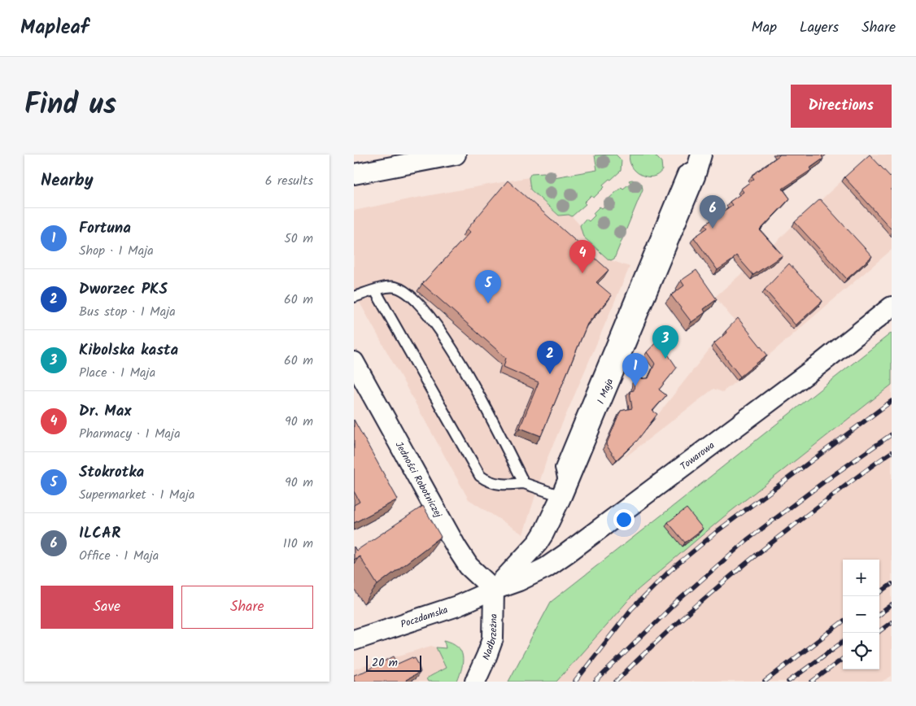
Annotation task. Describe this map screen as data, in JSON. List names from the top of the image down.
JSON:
{
  "streets": {
    "street": [
      "1 Maja",
      "Towarowa",
      "Jedności Robotniczej",
      "Poczdamska",
      "Nadbrzeżna"
    ]
  },
  "crossings": [
    ["1 Maja", "Towarowa"],
    ["1 Maja", "Jedności Robotniczej"],
    ["1 Maja", "Poczdamska"],
    ["1 Maja", "Nadbrzeżna"],
    ["Towarowa", "Jedności Robotniczej"],
    ["Towarowa", "Poczdamska"],
    ["Towarowa", "Nadbrzeżna"],
    ["Jedności Robotniczej", "Poczdamska"],
    ["Jedności Robotniczej", "Nadbrzeżna"],
    ["Poczdamska", "Nadbrzeżna"]
  ],
  "scale_bar": "20 m",
  "page": {
    "header": "Mapleaf",
    "nav": ["Map", "Layers", "Share"],
    "title": "Find us",
    "buttons": [
      "Directions",
      ["Save", "Share"]
    ],
    "heading": ["Nearby", "6 results"],
    "pins": [
      "6",
      "4",
      "5",
      "3",
      "2",
      "1"
    ],
    "list": [
      {
        "mark": "1",
        "name": "Fortuna",
        "note": "Shop · 1 Maja",
        "value": "50 m"
      },
      {
        "mark": "2",
        "name": "Dworzec PKS",
        "note": "Bus stop · 1 Maja",
        "value": "60 m"
      },
      {
        "mark": "3",
        "name": "Kibolska kasta",
        "note": "Place · 1 Maja",
        "value": "60 m"
      },
      {
        "mark": "4",
        "name": "Dr. Max",
        "note": "Pharmacy · 1 Maja",
        "value": "90 m"
      },
      {
        "mark": "5",
        "name": "Stokrotka",
        "note": "Supermarket · 1 Maja",
        "value": "90 m"
      },
      {
        "mark": "6",
        "name": "ILCAR",
        "note": "Office · 1 Maja",
        "value": "110 m"
      }
    ],
    "map_buttons": ["+", "−"],
    "scale": "20 m"
  }
}
